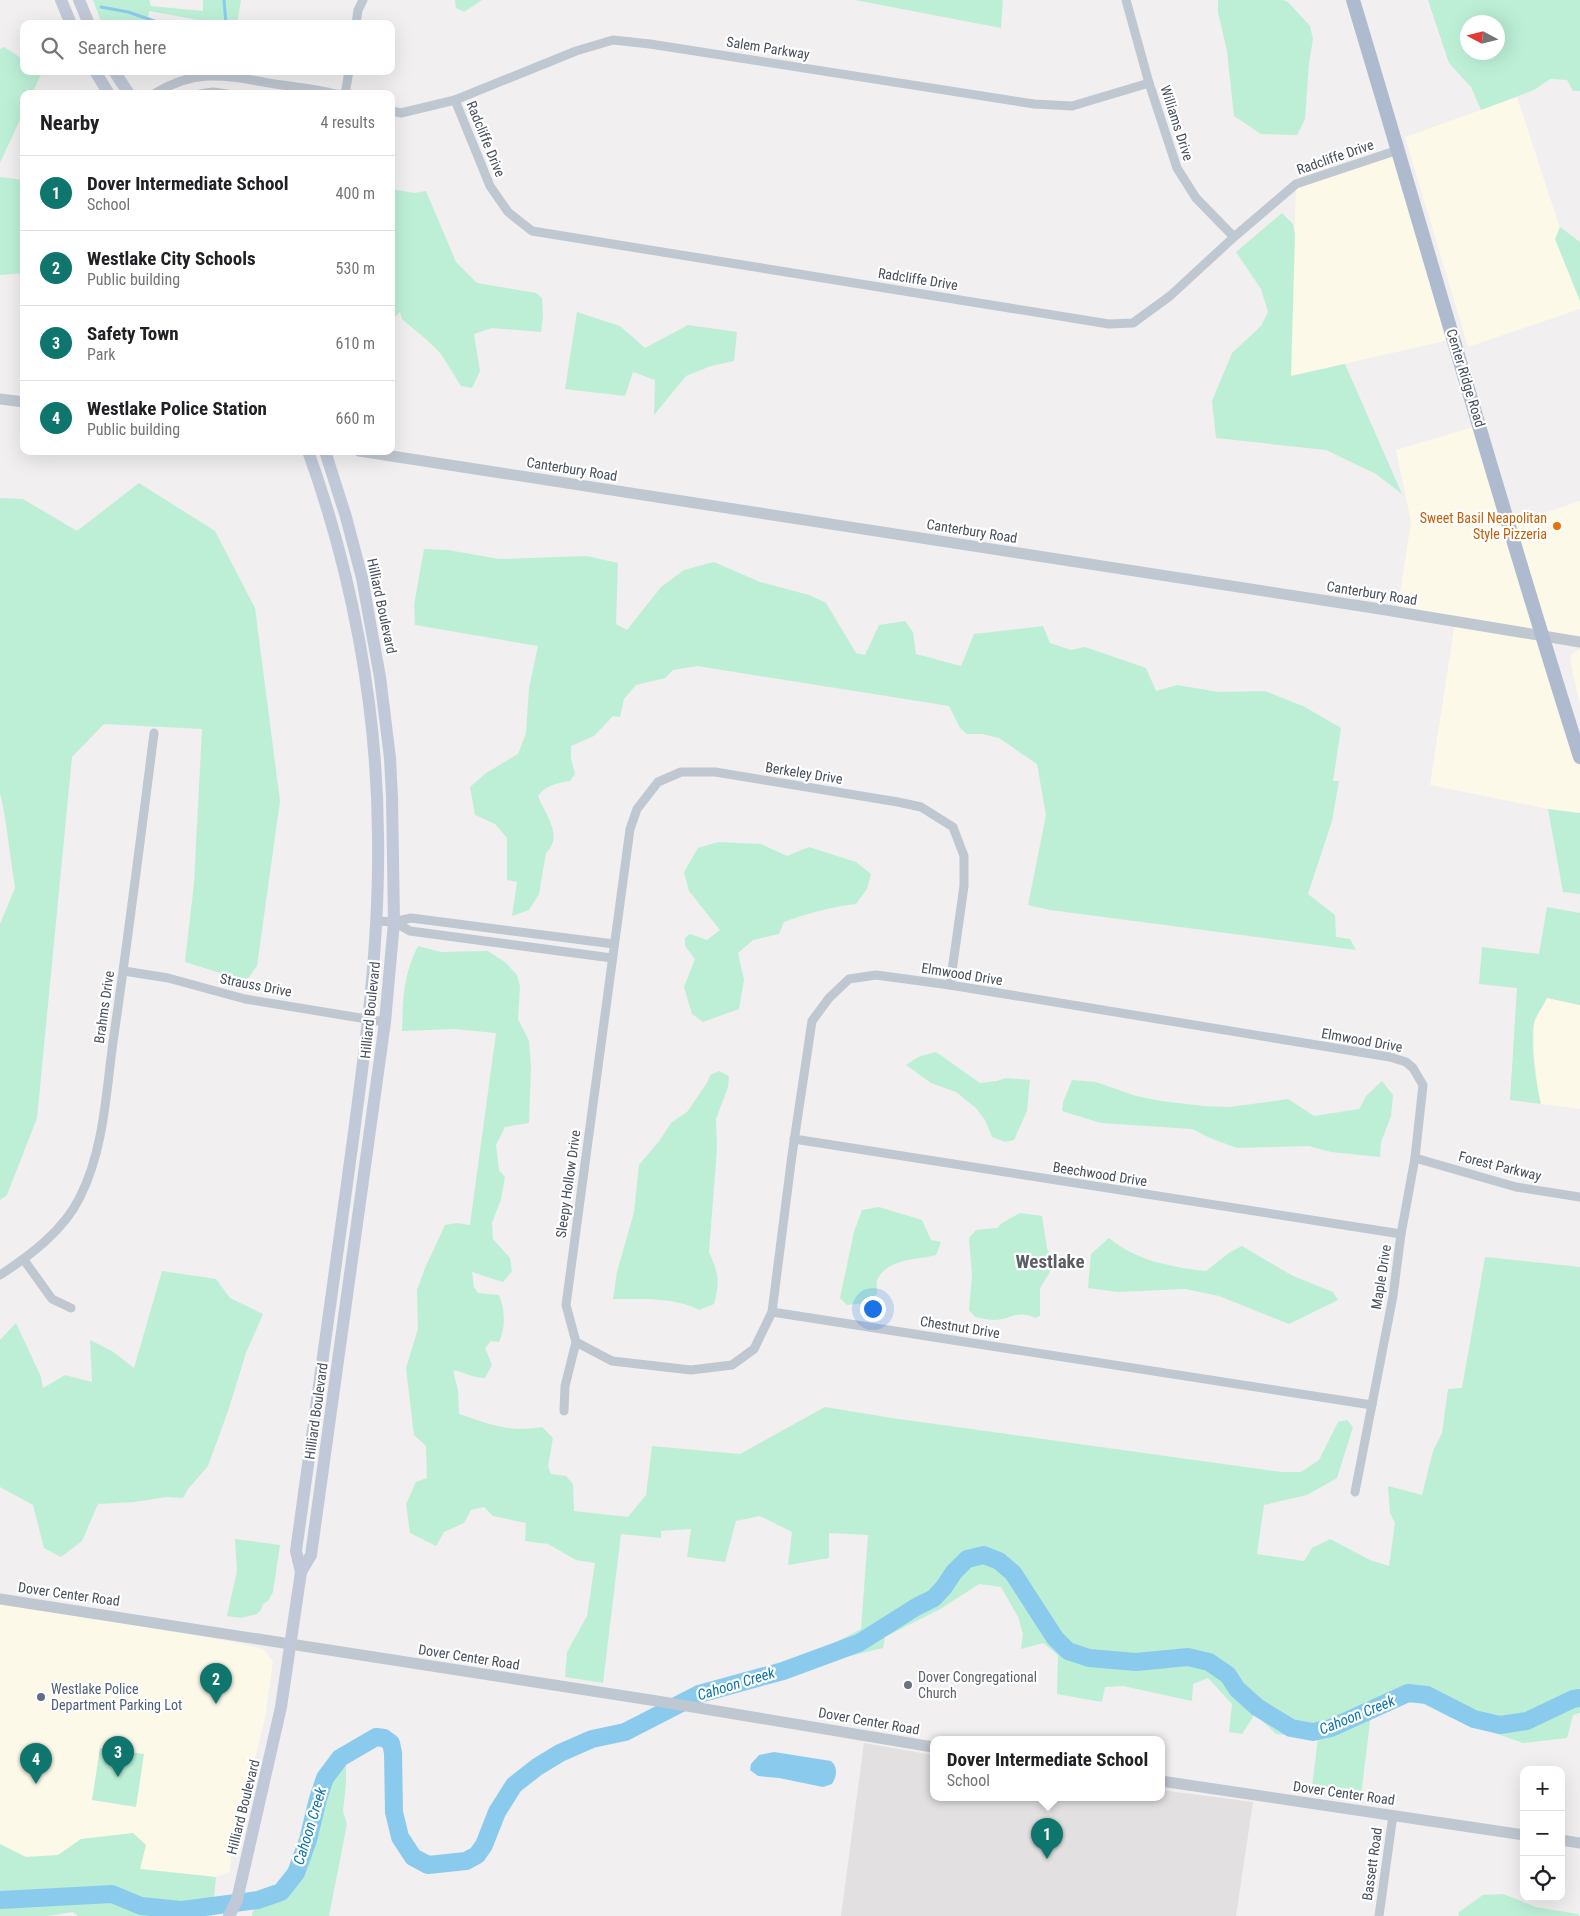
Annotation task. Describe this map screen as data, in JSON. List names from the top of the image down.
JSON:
{
  "streets": {
    "main road": ["Center Ridge Road", "Hilliard Boulevard"],
    "street": [
      "Salem Parkway",
      "Williams Drive",
      "Radcliffe Drive",
      "Canterbury Road",
      "Berkeley Drive",
      "Elmwood Drive",
      "Strauss Drive",
      "Brahms Drive",
      "Forest Parkway",
      "Beechwood Drive",
      "Sleepy Hollow Drive",
      "Maple Drive",
      "Chestnut Drive",
      "Dover Center Road",
      "Bassett Road"
    ]
  },
  "crossings": [
    ["Salem Parkway", "Williams Drive"],
    ["Salem Parkway", "Radcliffe Drive"],
    ["Williams Drive", "Radcliffe Drive"],
    ["Radcliffe Drive", "Center Ridge Road"],
    ["Center Ridge Road", "Canterbury Road"],
    ["Hilliard Boulevard", "Strauss Drive"],
    ["Hilliard Boulevard", "Dover Center Road"],
    ["Berkeley Drive", "Elmwood Drive"],
    ["Berkeley Drive", "Sleepy Hollow Drive"],
    ["Elmwood Drive", "Beechwood Drive"],
    ["Elmwood Drive", "Maple Drive"],
    ["Elmwood Drive", "Chestnut Drive"],
    ["Strauss Drive", "Brahms Drive"],
    ["Forest Parkway", "Maple Drive"],
    ["Beechwood Drive", "Maple Drive"],
    ["Maple Drive", "Chestnut Drive"],
    ["Dover Center Road", "Bassett Road"]
  ],
  "districts": ["Westlake"],
  "water": ["Cahoon Creek"],
  "places": ["Sweet Basil Neapolitan Style Pizzeria", "Dover Congregational Church", "Westlake Police Department Parking Lot"],
  "north": "left",
  "page": {
    "search": "Search here",
    "heading": ["Nearby", "4 results"],
    "list": [
      {
        "mark": "1",
        "name": "Dover Intermediate School",
        "note": "School",
        "value": "400 m"
      },
      {
        "mark": "2",
        "name": "Westlake City Schools",
        "note": "Public building",
        "value": "530 m"
      },
      {
        "mark": "3",
        "name": "Safety Town",
        "note": "Park",
        "value": "610 m"
      },
      {
        "mark": "4",
        "name": "Westlake Police Station",
        "note": "Public building",
        "value": "660 m"
      }
    ],
    "pins": [
      "2",
      "3",
      "4",
      "1"
    ],
    "popup": ["Dover Intermediate School", "School"],
    "map_buttons": ["+", "−"]
  }
}
